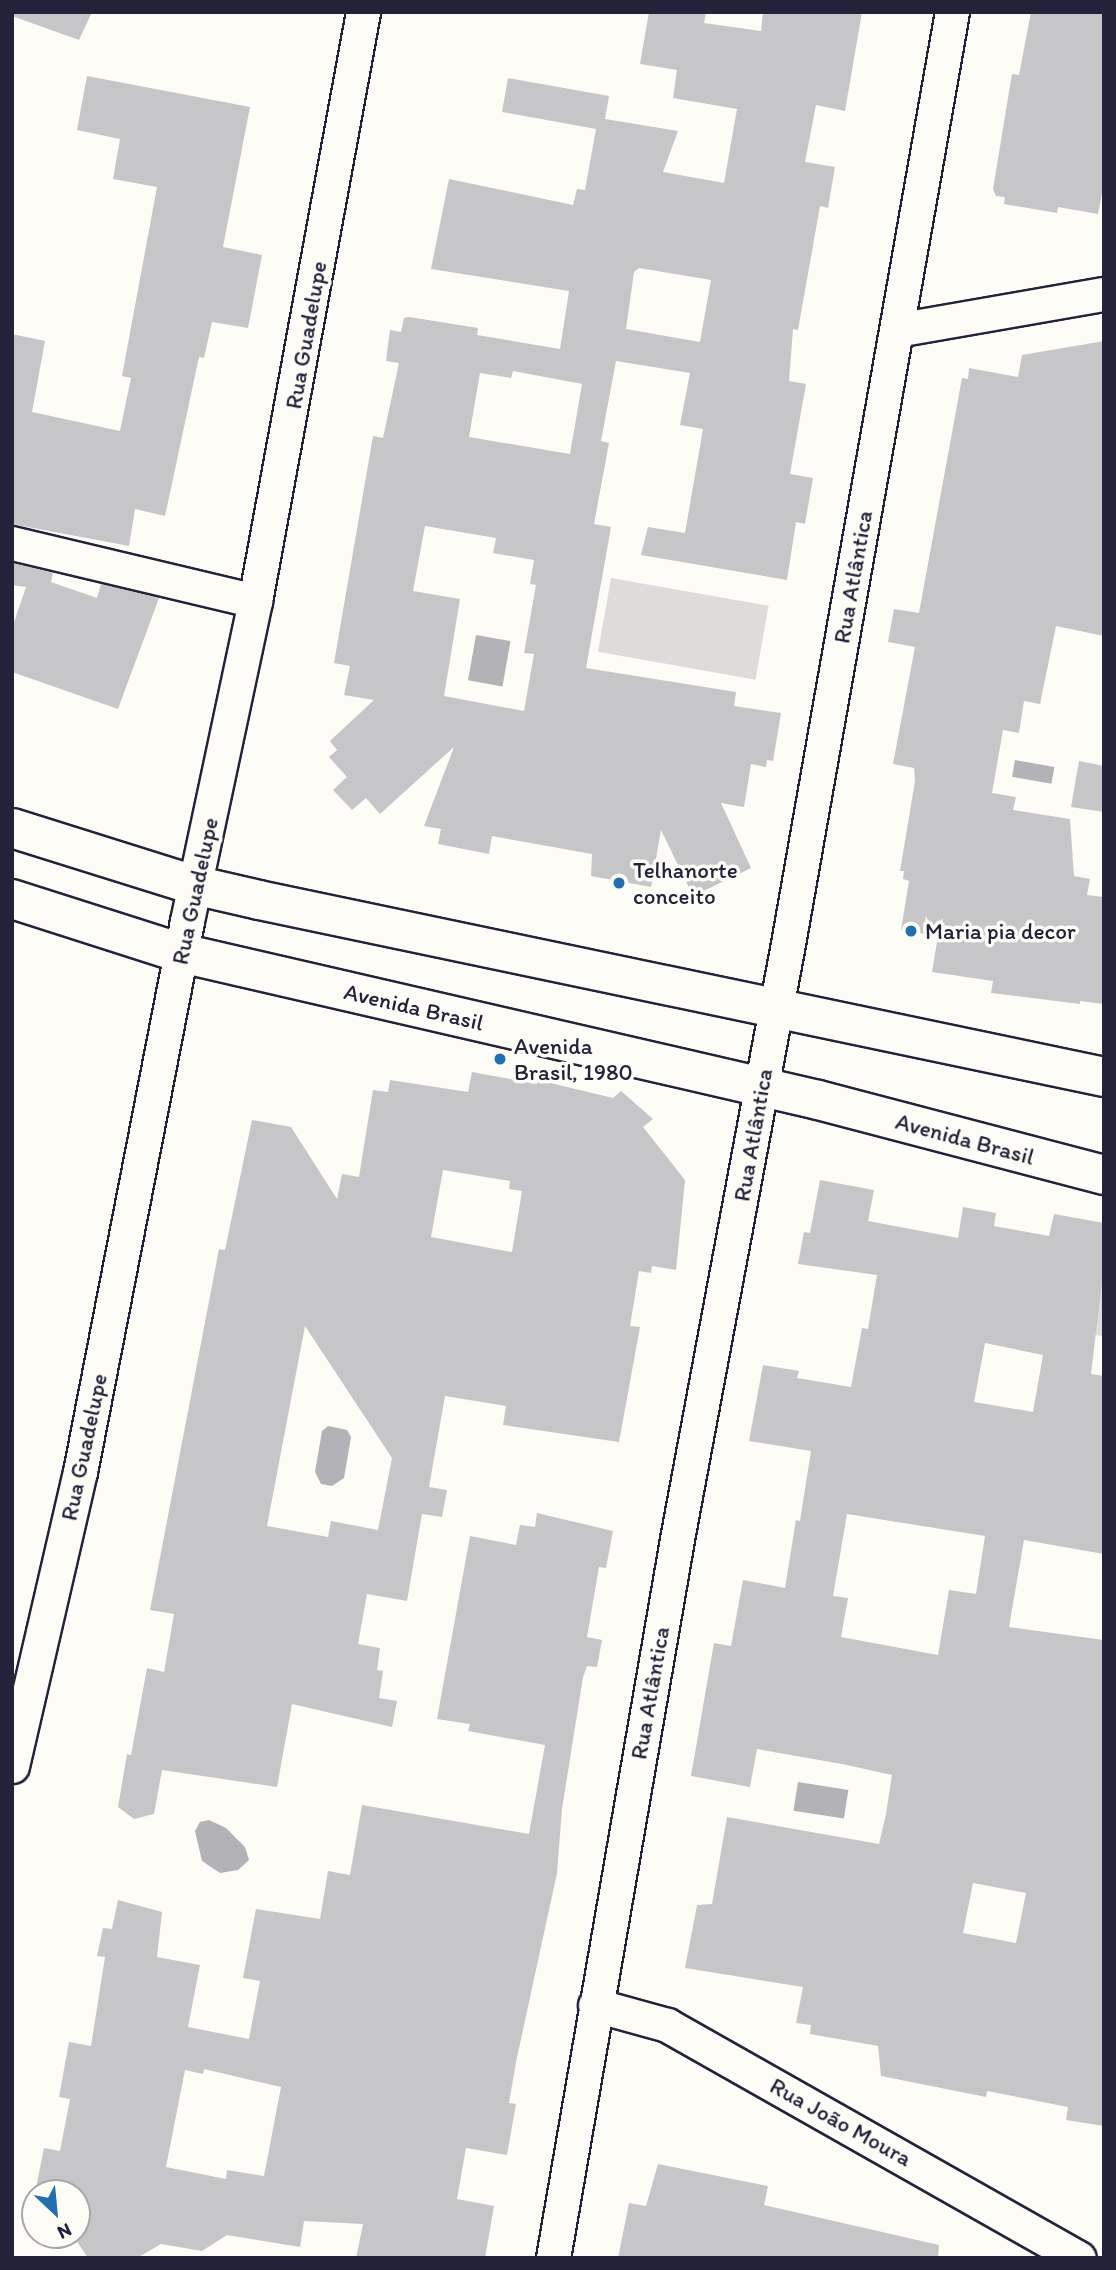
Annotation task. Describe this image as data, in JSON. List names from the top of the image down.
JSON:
{
  "streets": {
    "main road": ["Avenida Brasil"],
    "street": ["Rua Guadelupe", "Rua Atlântica", "Rua João Moura"]
  },
  "crossings": [
    ["Rua Guadelupe", "Avenida Brasil"],
    ["Rua Atlântica", "Avenida Brasil"],
    ["Rua Atlântica", "Rua João Moura"]
  ],
  "places": ["Telhanorte conceito", "Maria pia decor", "Avenida Brasil, 1980"],
  "north": "bottom right"
}
